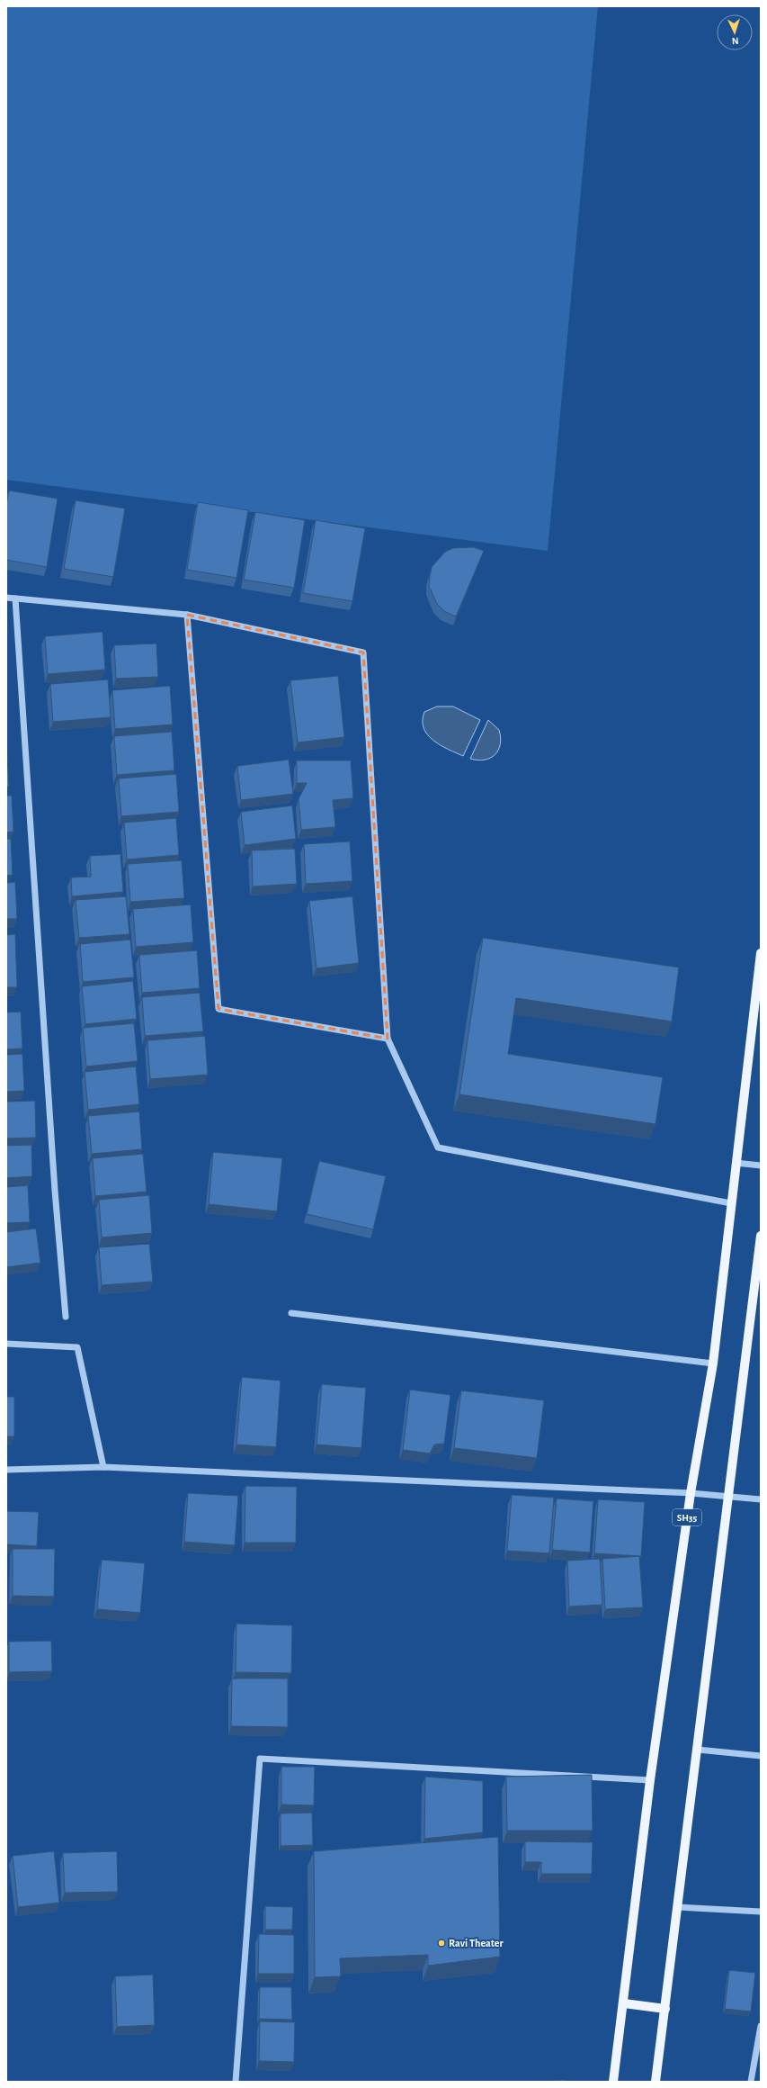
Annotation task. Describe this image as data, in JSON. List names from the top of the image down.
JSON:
{
  "streets": {
    "main road": ["SH35"]
  },
  "places": ["Ravi Theater"],
  "north": "bottom"
}
